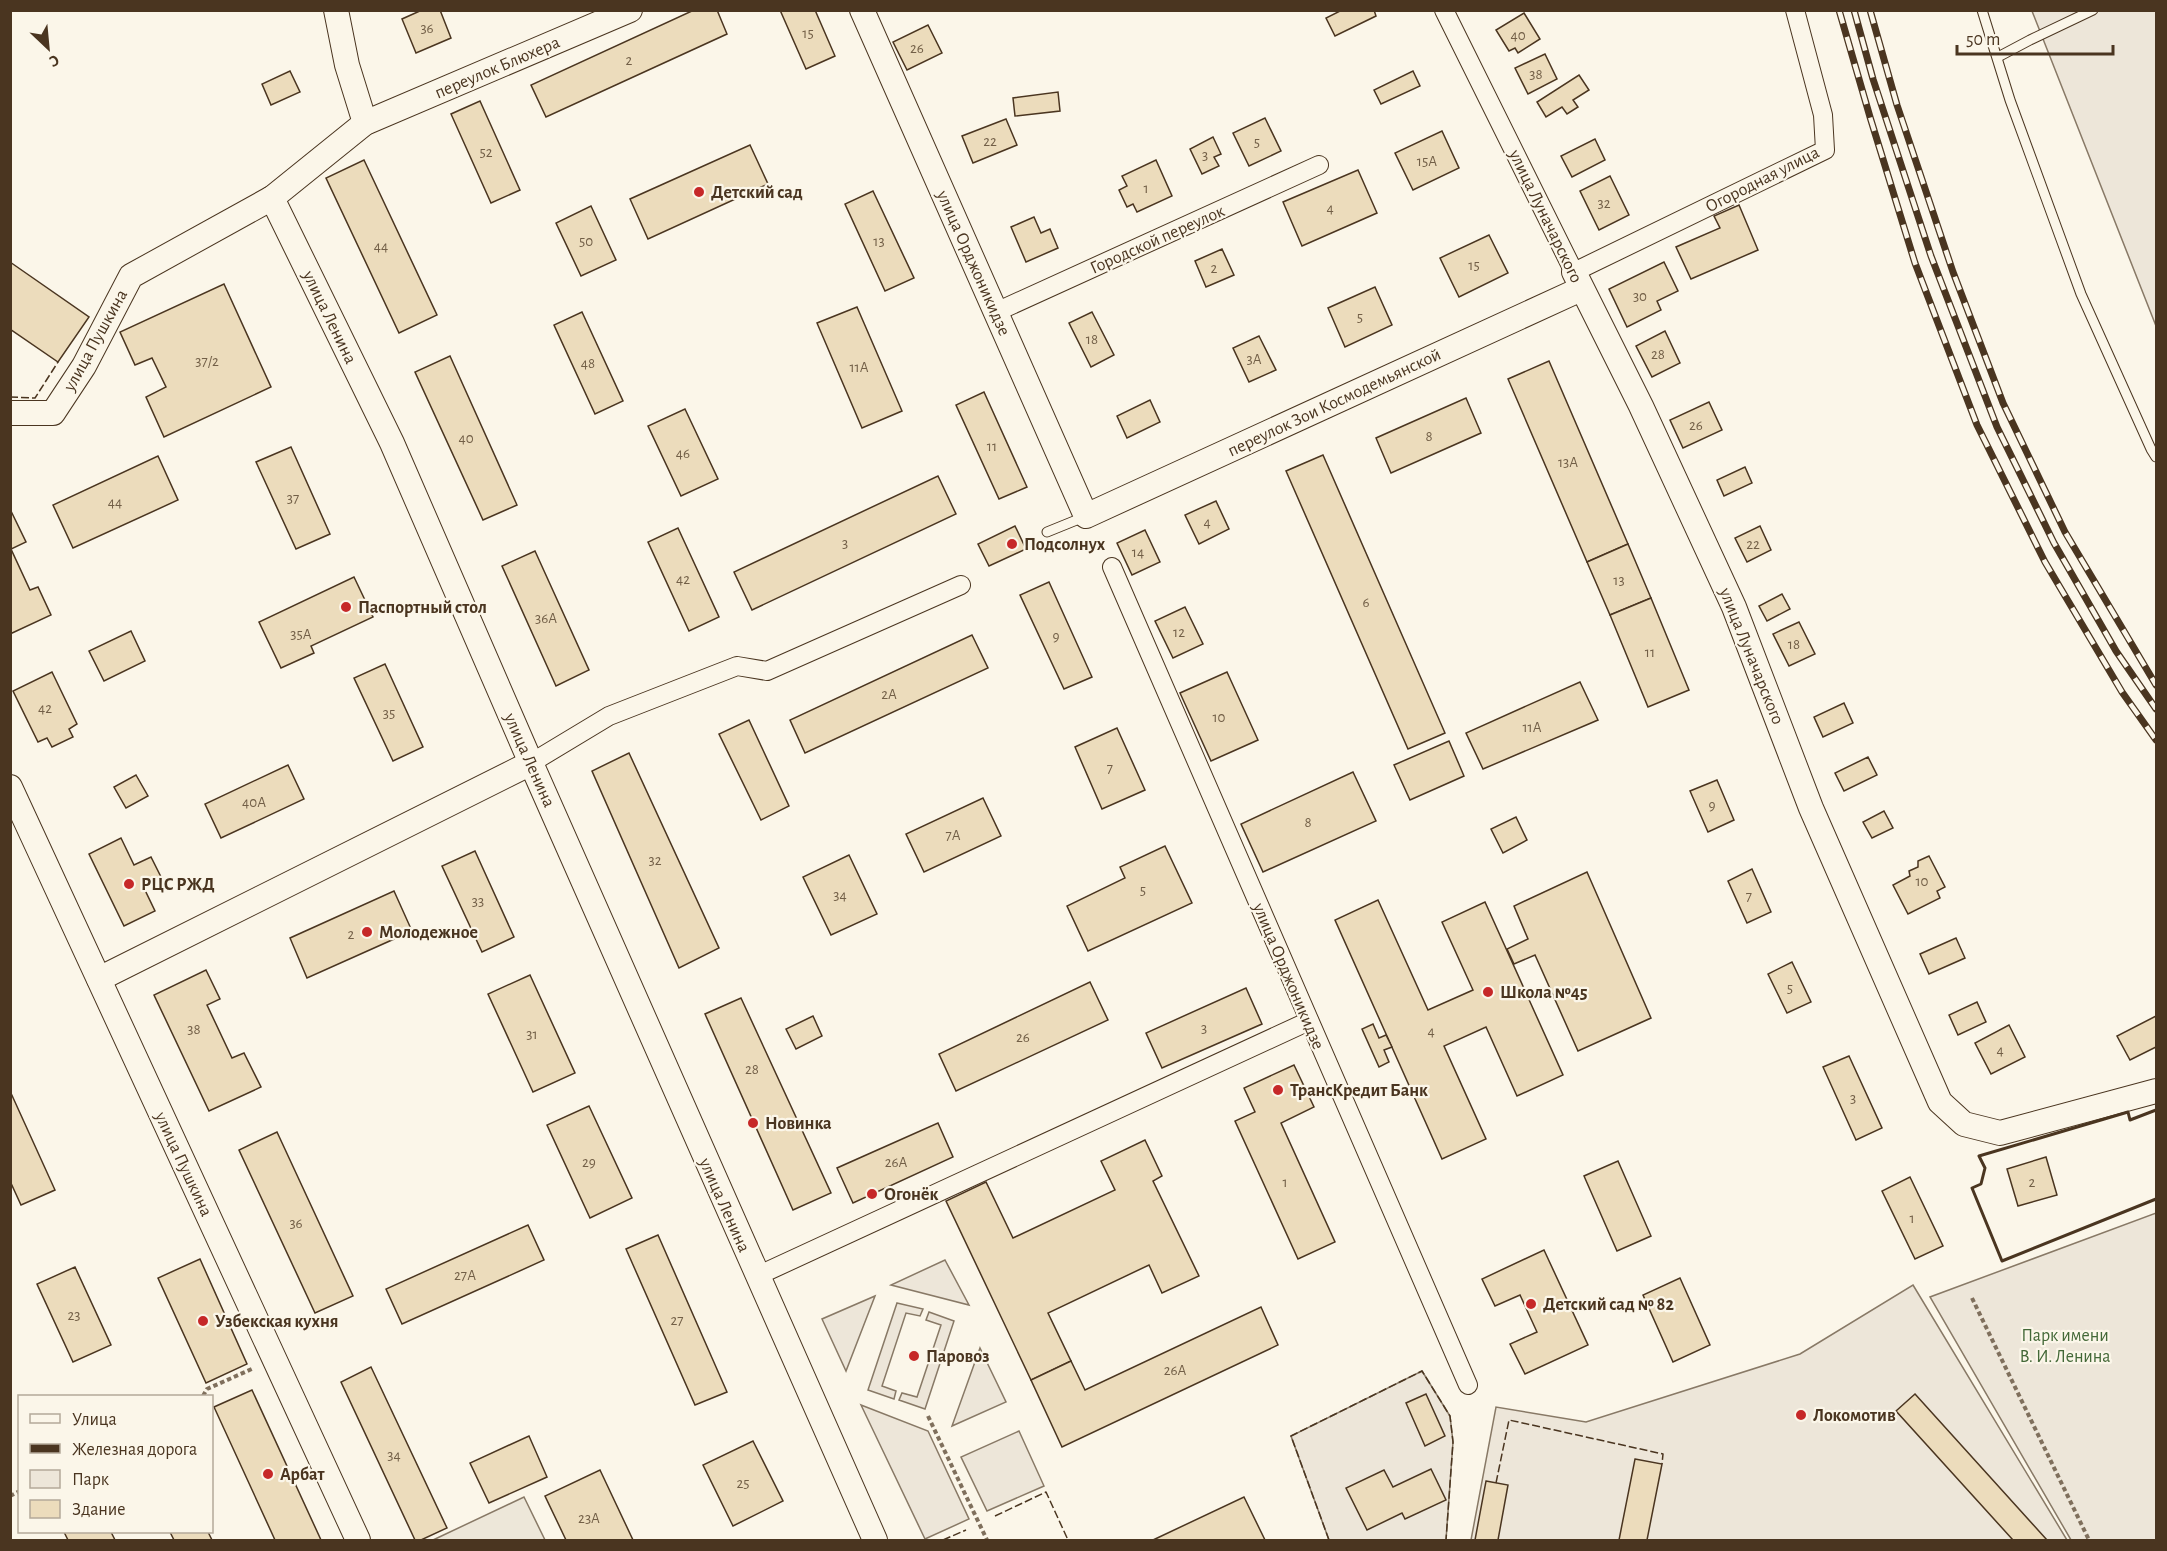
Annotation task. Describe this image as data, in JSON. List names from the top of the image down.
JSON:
{
  "streets": {
    "street": [
      "переулок Блюхера",
      "Огородная улица",
      "улица Луначарского",
      "Городской переулок",
      "улица Орджоникидзе",
      "улица Ленина",
      "улица Пушкина",
      "переулок Зои Космодемьянской"
    ]
  },
  "crossings": [
    ["Огородная улица", "улица Луначарского"],
    ["Огородная улица", "переулок Зои Космодемьянской"],
    ["улица Луначарского", "переулок Зои Космодемьянской"],
    ["Городской переулок", "улица Орджоникидзе"],
    ["улица Орджоникидзе", "переулок Зои Космодемьянской"],
    ["улица Ленина", "улица Пушкина"]
  ],
  "parks": ["Парк имени В. И. Ленина"],
  "places": [
    "Детский сад",
    "Подсолнух",
    "Паспортный стол",
    "РЦС РЖД",
    "Молодежное",
    "Школа №45",
    "ТрансКредит Банк",
    "Новинка",
    "Огонёк",
    "Детский сад № 82",
    "Узбекская кухня",
    "Паровоз",
    "Локомотив",
    "Арбат"
  ],
  "house_numbers": [
    "36",
    "15",
    "40",
    "26",
    "2",
    "38",
    "22",
    "5",
    "52",
    "3",
    "15А",
    "1",
    "32",
    "4",
    "50",
    "13",
    "44",
    "15",
    "2",
    "30",
    "5",
    "18",
    "28",
    "3А",
    "37/2",
    "48",
    "11А",
    "26",
    "8",
    "40",
    "11",
    "46",
    "13А",
    "37",
    "44",
    "4",
    "3",
    "22",
    "14",
    "42",
    "13",
    "6",
    "36А",
    "12",
    "35А",
    "9",
    "18",
    "11",
    "2А",
    "42",
    "35",
    "10",
    "11А",
    "7",
    "40А",
    "9",
    "8",
    "7А",
    "32",
    "10",
    "5",
    "34",
    "7",
    "33",
    "2",
    "5",
    "3",
    "38",
    "4",
    "31",
    "26",
    "4",
    "28",
    "3",
    "29",
    "26А",
    "1",
    "2",
    "1",
    "36",
    "27А",
    "23",
    "27",
    "26А",
    "34",
    "25",
    "23А"
  ],
  "legend": [
    "Улица",
    "Железная дорога",
    "Парк",
    "Здание"
  ],
  "scale_bar": "50 m",
  "north": "bottom right"
}
